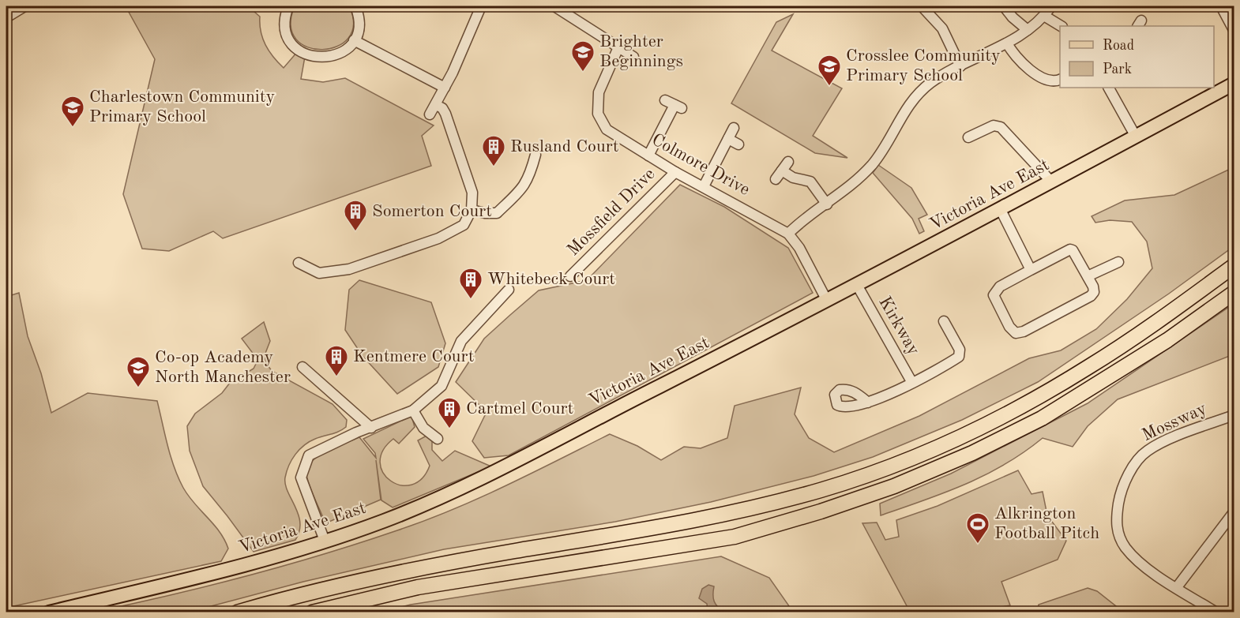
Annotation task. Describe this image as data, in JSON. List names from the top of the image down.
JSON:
{
  "streets": {
    "main road": ["Victoria Ave East"],
    "street": [
      "Colmore Drive",
      "Mossfield Drive",
      "Kirkway",
      "Mossway"
    ]
  },
  "crossings": [
    ["Colmore Drive", "Victoria Ave East"],
    ["Colmore Drive", "Mossfield Drive"],
    ["Victoria Ave East", "Kirkway"]
  ],
  "places": {
    "school or university": [
      "Brighter Beginnings",
      "Crosslee Community Primary School",
      "Charlestown Community Primary School",
      "Co-op Academy North Manchester"
    ],
    "building": [
      "Rusland Court",
      "Somerton Court",
      "Whitebeck Court",
      "Kentmere Court",
      "Cartmel Court"
    ],
    "sports": ["Alkrington Football Pitch"]
  },
  "legend": ["Road", "Park"]
}
